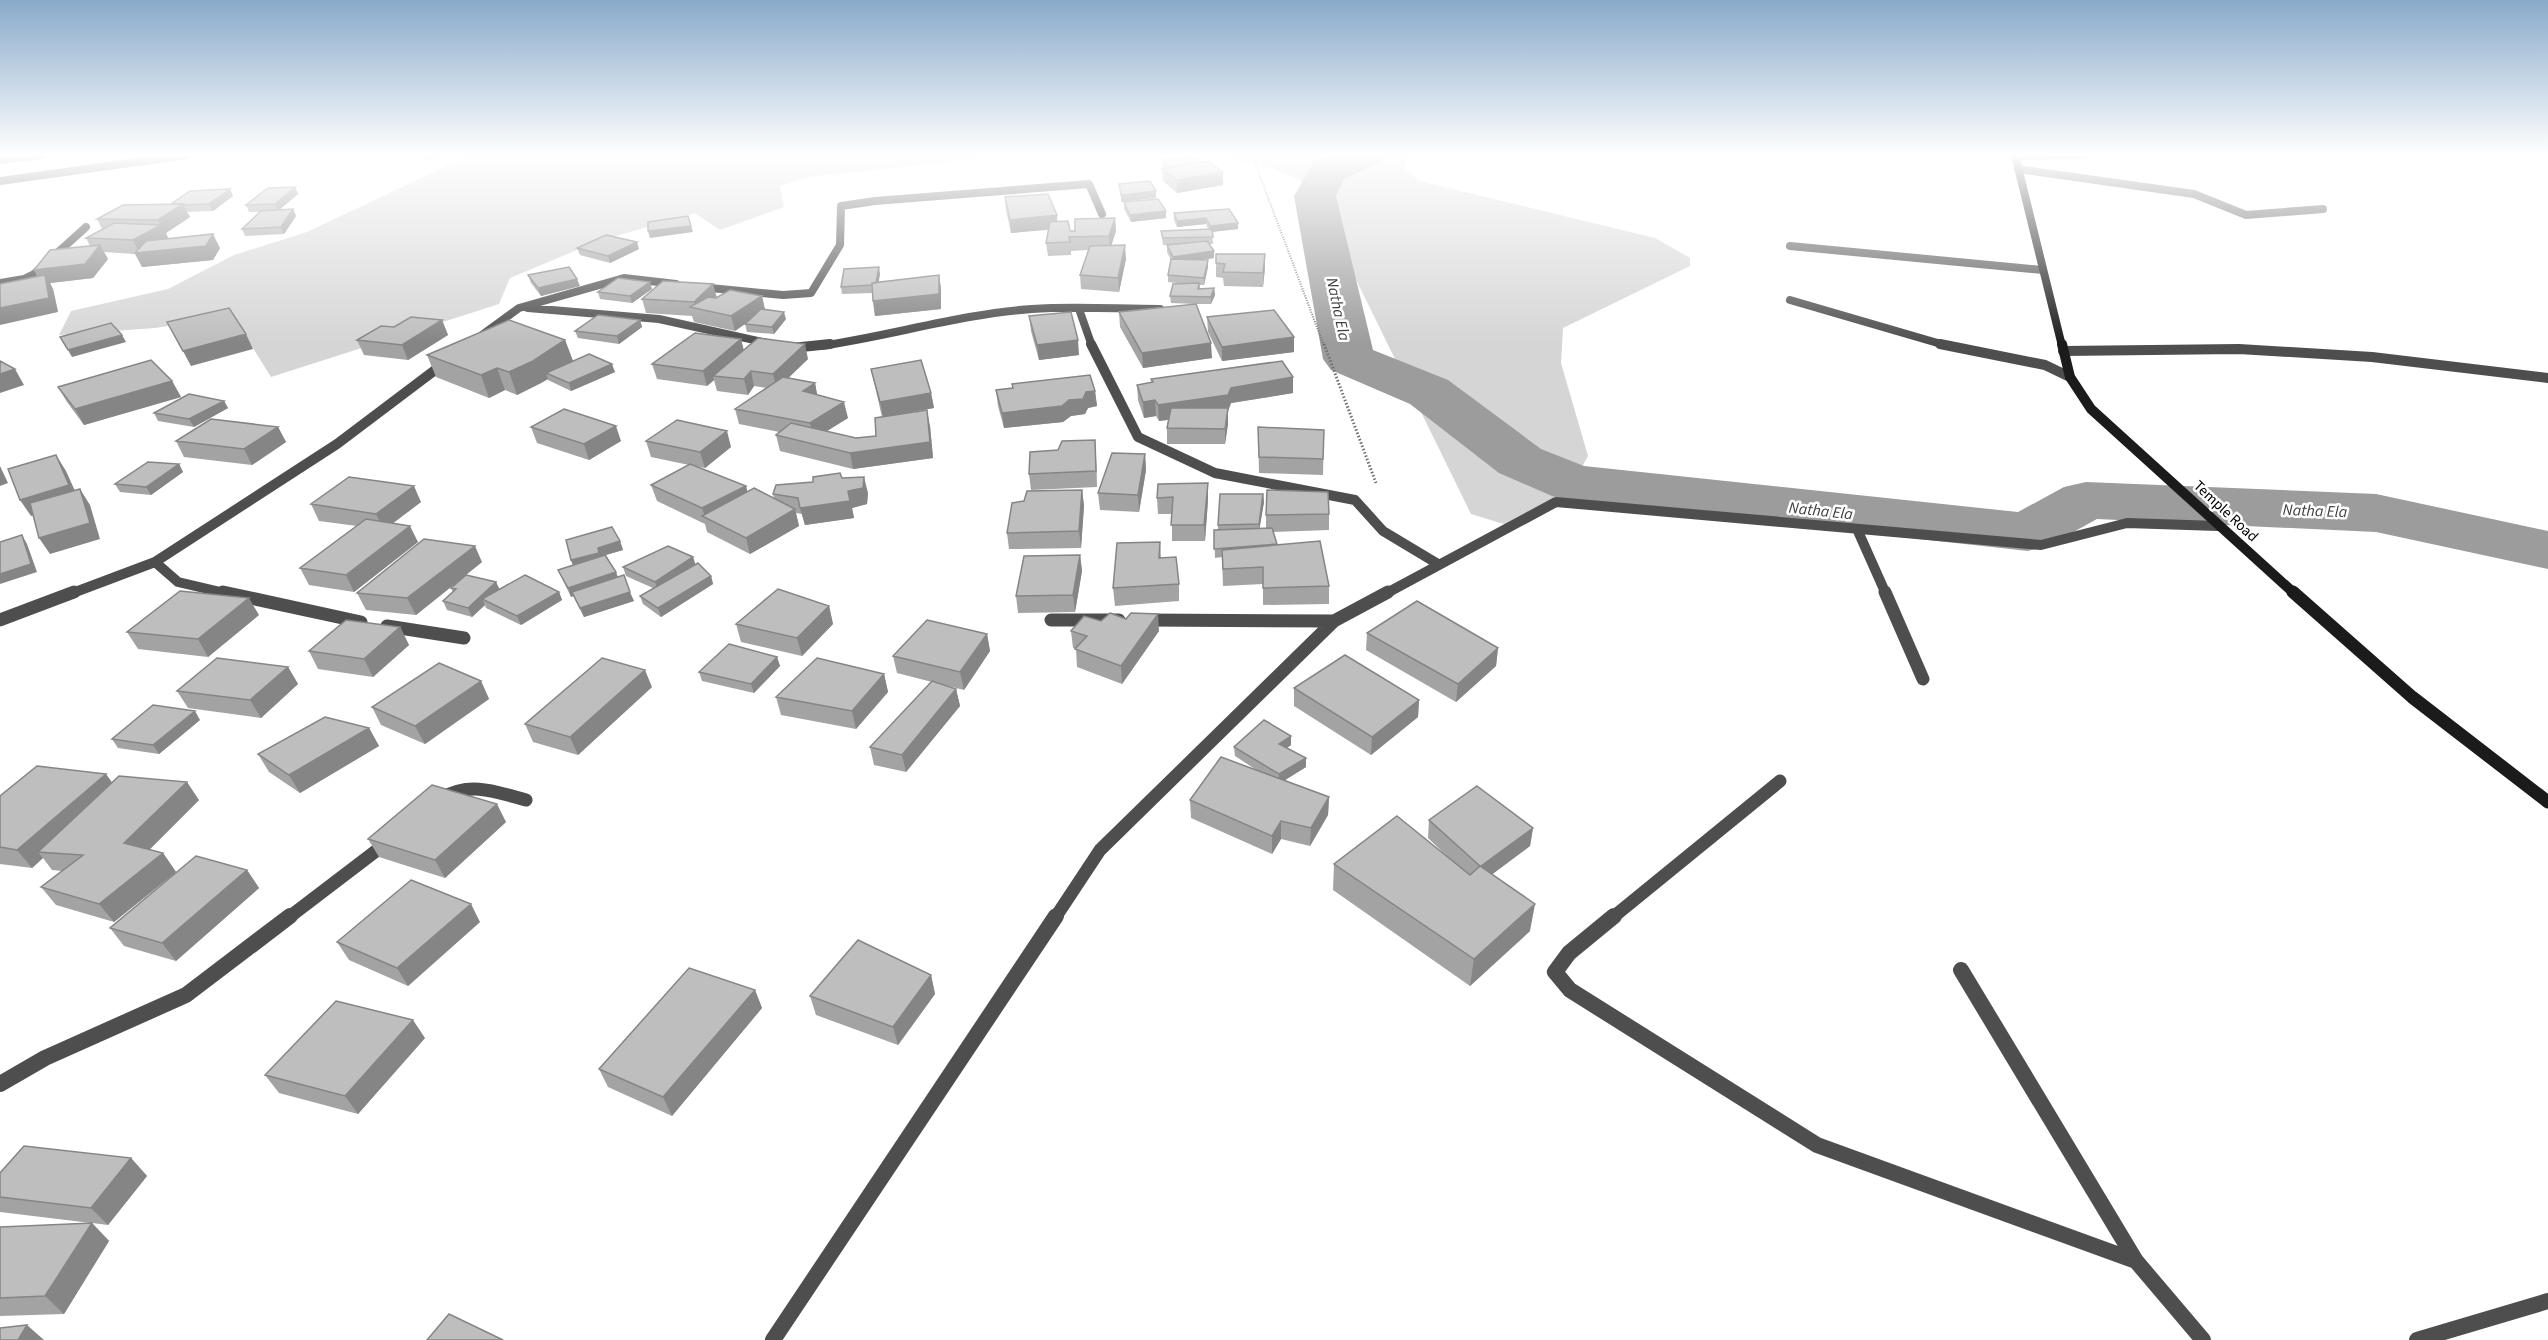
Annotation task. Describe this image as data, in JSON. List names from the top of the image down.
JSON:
{
  "streets": {
    "street": ["Temple Road"]
  },
  "water": ["Natha Ela"]
}
